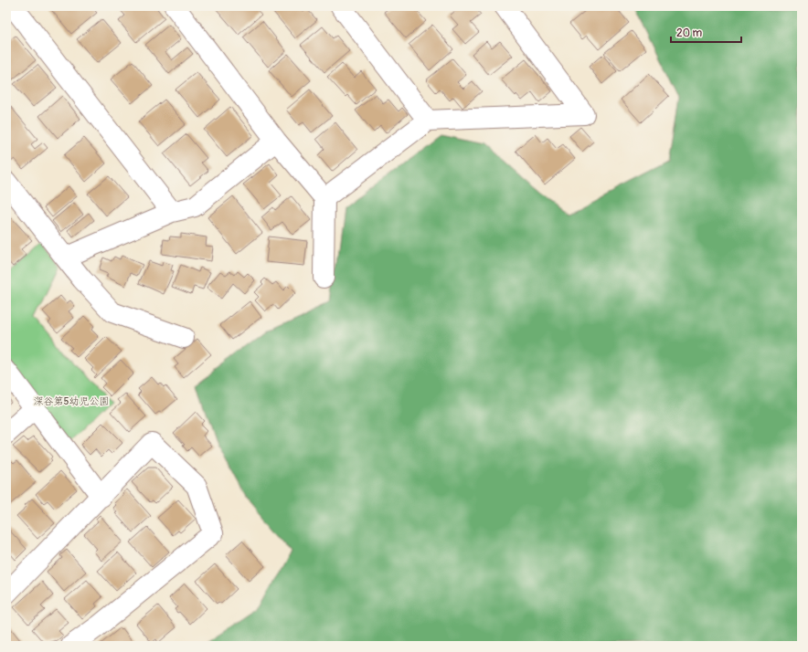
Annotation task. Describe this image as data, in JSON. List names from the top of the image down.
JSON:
{
  "parks": ["深谷第5幼児公園"],
  "scale_bar": "20 m"
}
